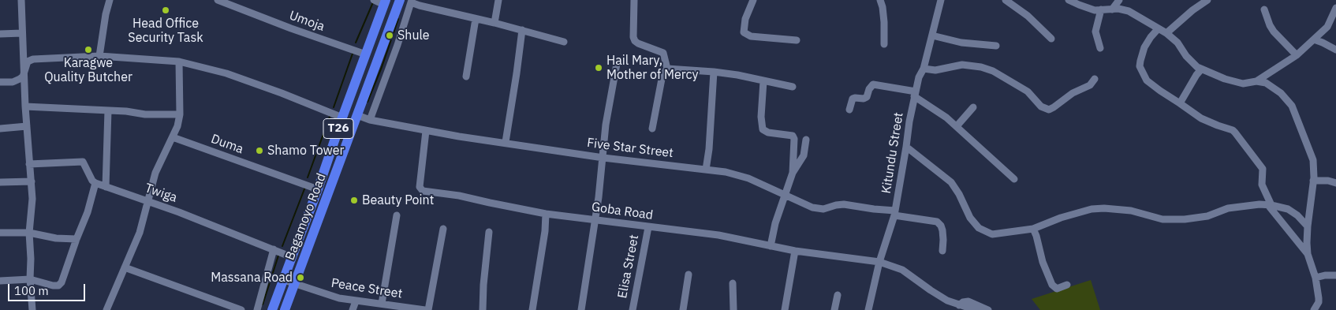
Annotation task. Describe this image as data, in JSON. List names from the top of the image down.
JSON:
{
  "streets": {
    "highway": ["T26", "Bagamoyo Road"],
    "street": [
      "Umoja",
      "Duma",
      "Five Star Street",
      "Kitundu Street",
      "Twiga",
      "Goba Road",
      "Elisa Street",
      "Peace Street"
    ]
  },
  "crossings": [
    ["Umoja", "Bagamoyo Road"],
    ["Duma", "Bagamoyo Road"],
    ["Five Star Street", "Kitundu Street"],
    ["Five Star Street", "Goba Road"],
    ["Five Star Street", "Bagamoyo Road"],
    ["Kitundu Street", "Goba Road"],
    ["Twiga", "Bagamoyo Road"],
    ["Goba Road", "Elisa Street"],
    ["Bagamoyo Road", "Peace Street"]
  ],
  "places": [
    "Head Office Security Task",
    "Shule",
    "Karagwe Quality Butcher",
    "Hail Mary, Mother of Mercy",
    "Shamo Tower",
    "Beauty Point",
    "Massana Road"
  ],
  "scale_bar": "100 m"
}
